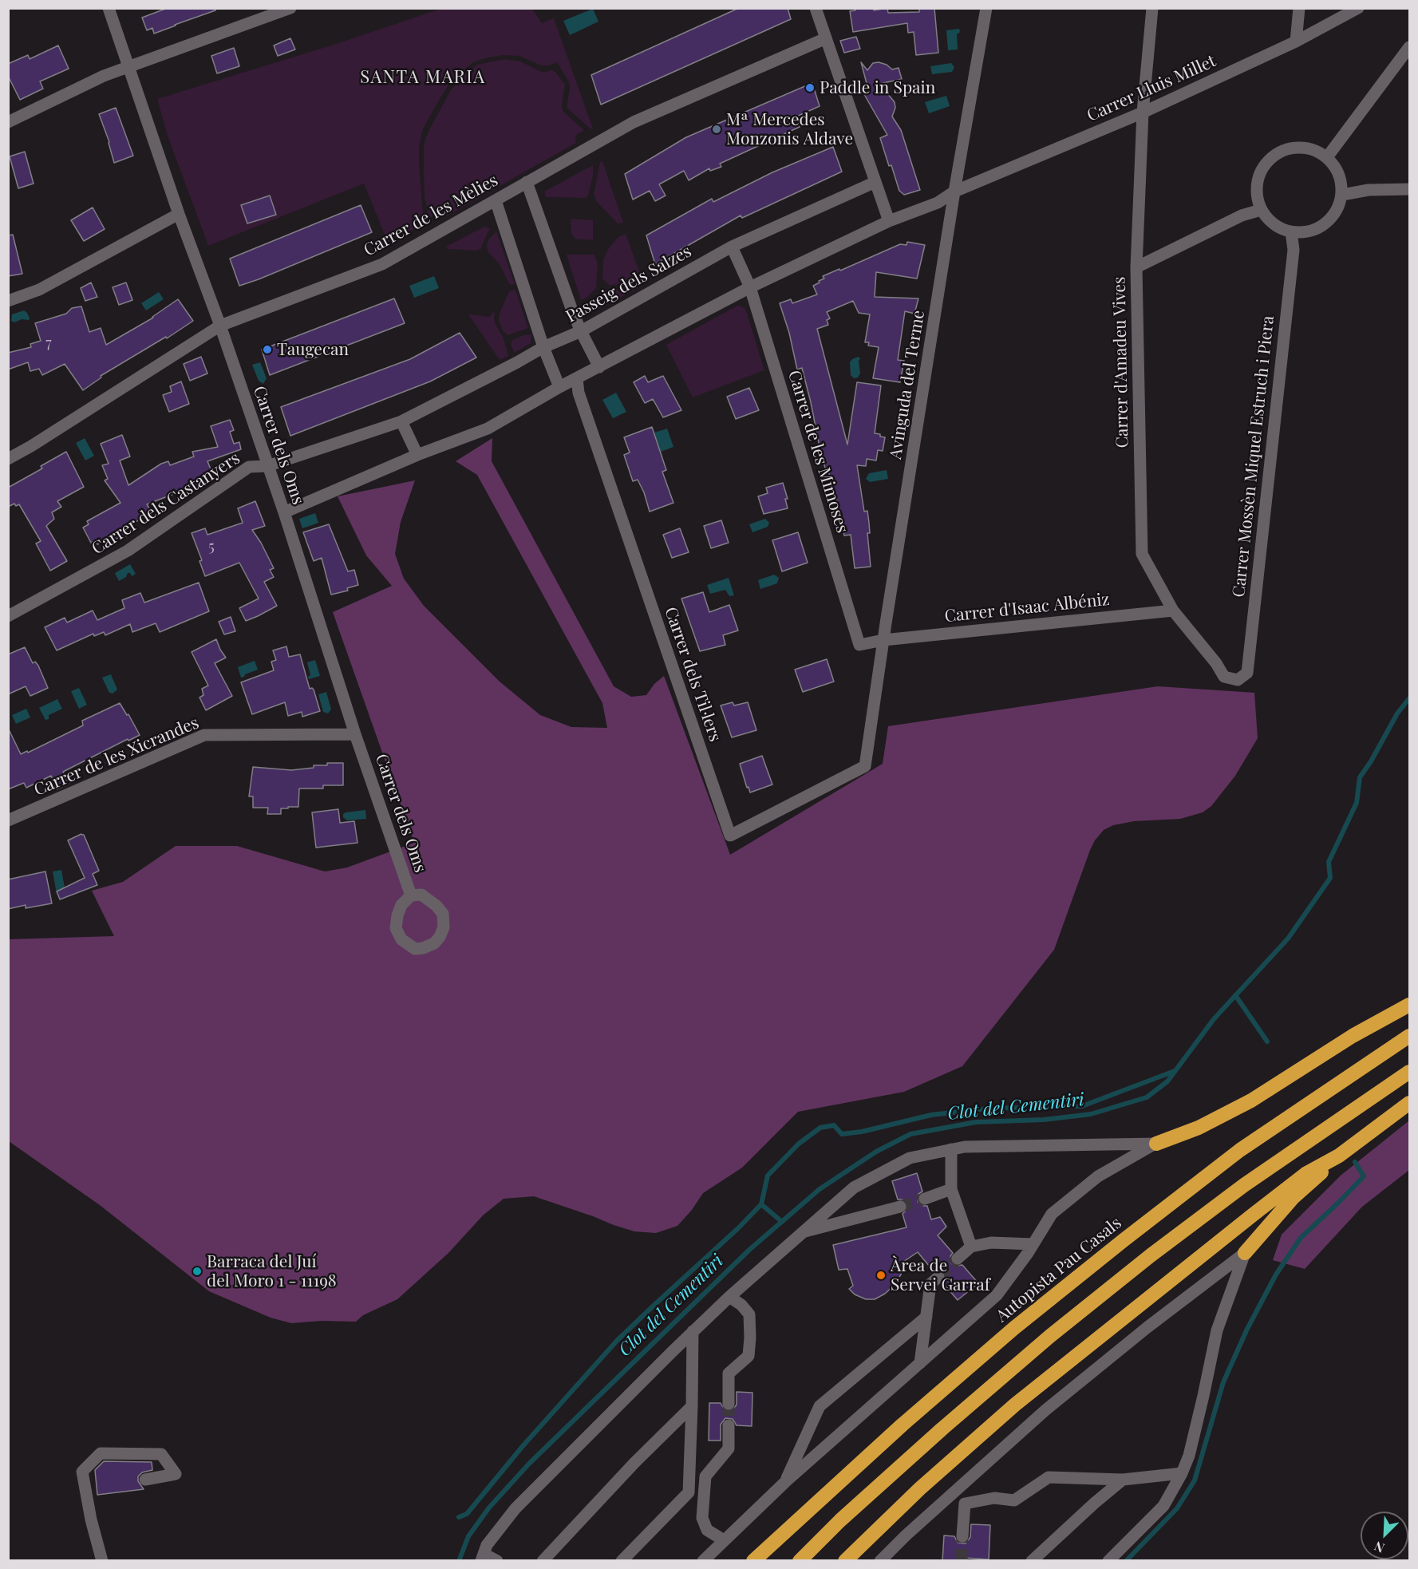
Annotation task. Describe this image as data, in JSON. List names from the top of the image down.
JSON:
{
  "streets": {
    "highway": ["Autopista Pau Casals"],
    "street": [
      "Carrer Lluis Millet",
      "Carrer de les Mèlies",
      "Passeig dels Salzes",
      "Carrer d'Amadeu Vives",
      "Avinguda del Terme",
      "Carrer dels Oms",
      "Carrer de les Mimoses",
      "Carrer Mossèn Miquel Estruch i Piera",
      "Carrer dels Castanyers",
      "Carrer d'Isaac Albéniz",
      "Carrer dels Til·lers",
      "Carrer de les Xicrandes"
    ]
  },
  "crossings": [
    ["Carrer Lluis Millet", "Carrer d'Amadeu Vives"],
    ["Carrer Lluis Millet", "Avinguda del Terme"],
    ["Carrer de les Mèlies", "Carrer dels Oms"],
    ["Passeig dels Salzes", "Carrer dels Oms"],
    ["Passeig dels Salzes", "Carrer de les Mimoses"],
    ["Passeig dels Salzes", "Carrer dels Castanyers"],
    ["Carrer d'Amadeu Vives", "Carrer Mossèn Miquel Estruch i Piera"],
    ["Carrer d'Amadeu Vives", "Carrer d'Isaac Albéniz"],
    ["Avinguda del Terme", "Carrer de les Mimoses"],
    ["Avinguda del Terme", "Carrer d'Isaac Albéniz"],
    ["Avinguda del Terme", "Carrer dels Til·lers"],
    ["Carrer dels Oms", "Carrer dels Castanyers"],
    ["Carrer dels Oms", "Carrer de les Xicrandes"],
    ["Carrer de les Mimoses", "Carrer d'Isaac Albéniz"]
  ],
  "districts": ["SANTA MARIA"],
  "water": ["Clot del Cementiri"],
  "places": [
    "Paddle in Spain",
    "Mª Mercedes Monzonis Aldave",
    "Taugecan",
    "Barraca del Juí del Moro 1 - 11198",
    "Àrea de Servei Garraf"
  ],
  "house_numbers": ["7", "5"],
  "north": "bottom left"
}
